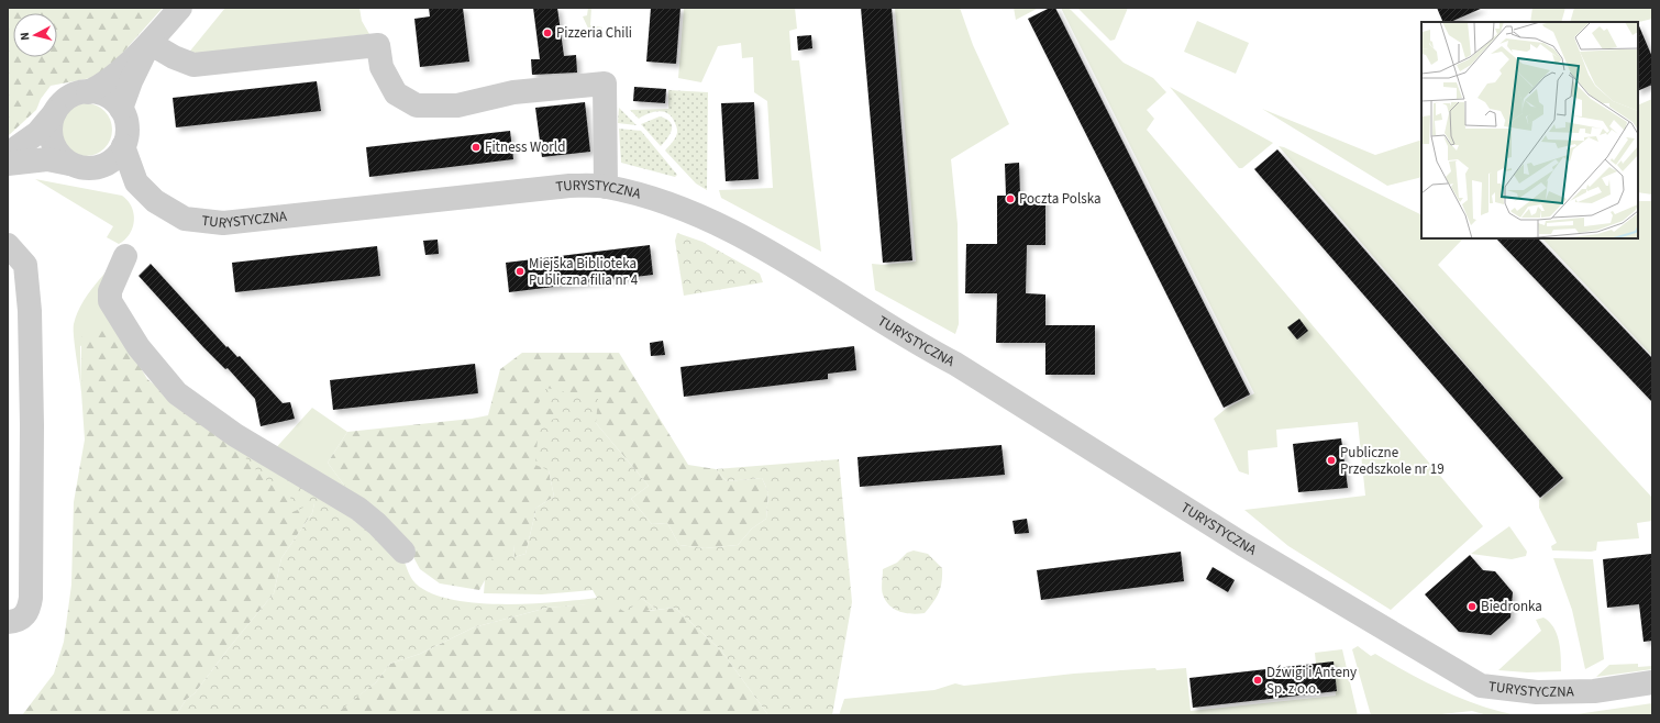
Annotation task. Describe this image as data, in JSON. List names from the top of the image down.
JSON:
{
  "streets": {
    "street": ["TURYSTYCZNA"]
  },
  "places": [
    "Pizzeria Chili",
    "Fitness World",
    "Poczta Polska",
    "Miejska Biblioteka Publiczna filia nr 4",
    "Publiczne Przedszkole nr 19",
    "Biedronka",
    "Dźwigi i Anteny Sp. z o.o."
  ],
  "north": "left"
}
